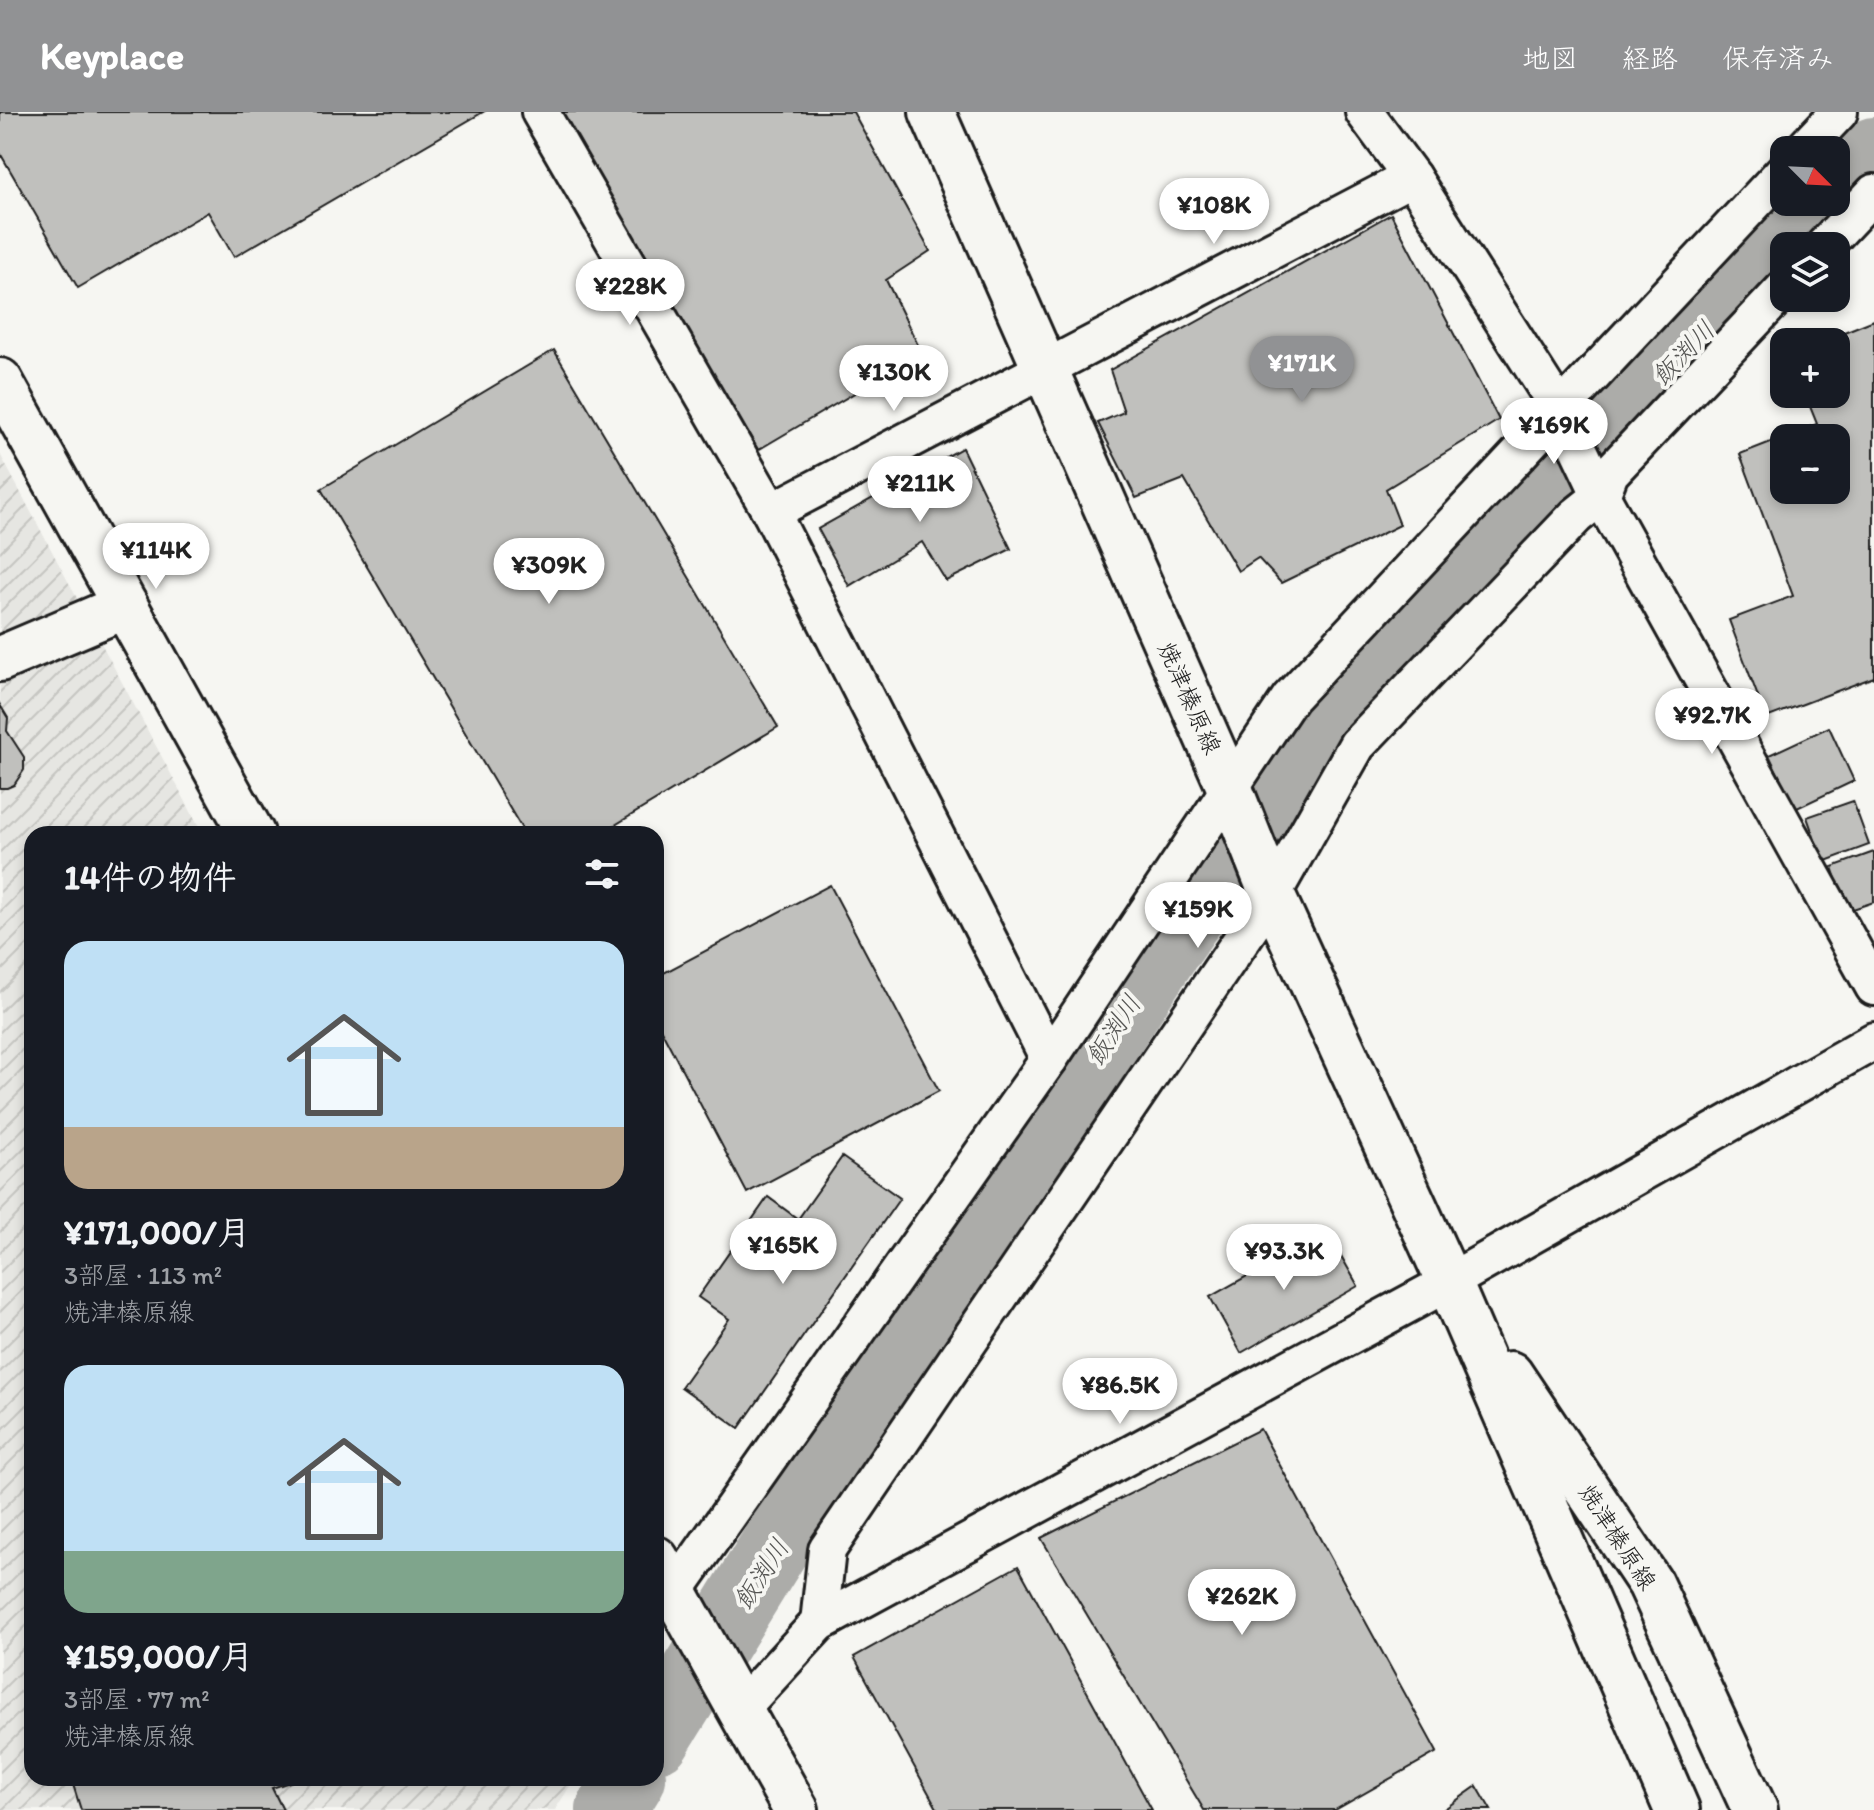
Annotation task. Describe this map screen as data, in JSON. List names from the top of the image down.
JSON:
{
  "streets": {
    "main road": ["焼津榛原線"]
  },
  "water": ["飯渕川"],
  "north": "bottom right",
  "page": {
    "header": "Keyplace",
    "nav": ["地図", "経路", "保存済み"],
    "map_buttons": ["+", "−"],
    "price": [
      "¥108K",
      "¥228K",
      "¥171K",
      "¥130K",
      "¥169K",
      "¥211K",
      "¥114K",
      "¥309K",
      "¥92.7K",
      "¥159K",
      "¥165K",
      "¥93.3K",
      "¥86.5K",
      "¥262K"
    ],
    "heading": "14件の物件",
    "list": [
      {
        "name": "¥171,000/月",
        "note": "3部屋 · 113 m² · 焼津榛原線"
      },
      {
        "name": "¥159,000/月",
        "note": "3部屋 · 77 m² · 焼津榛原線"
      }
    ]
  }
}
